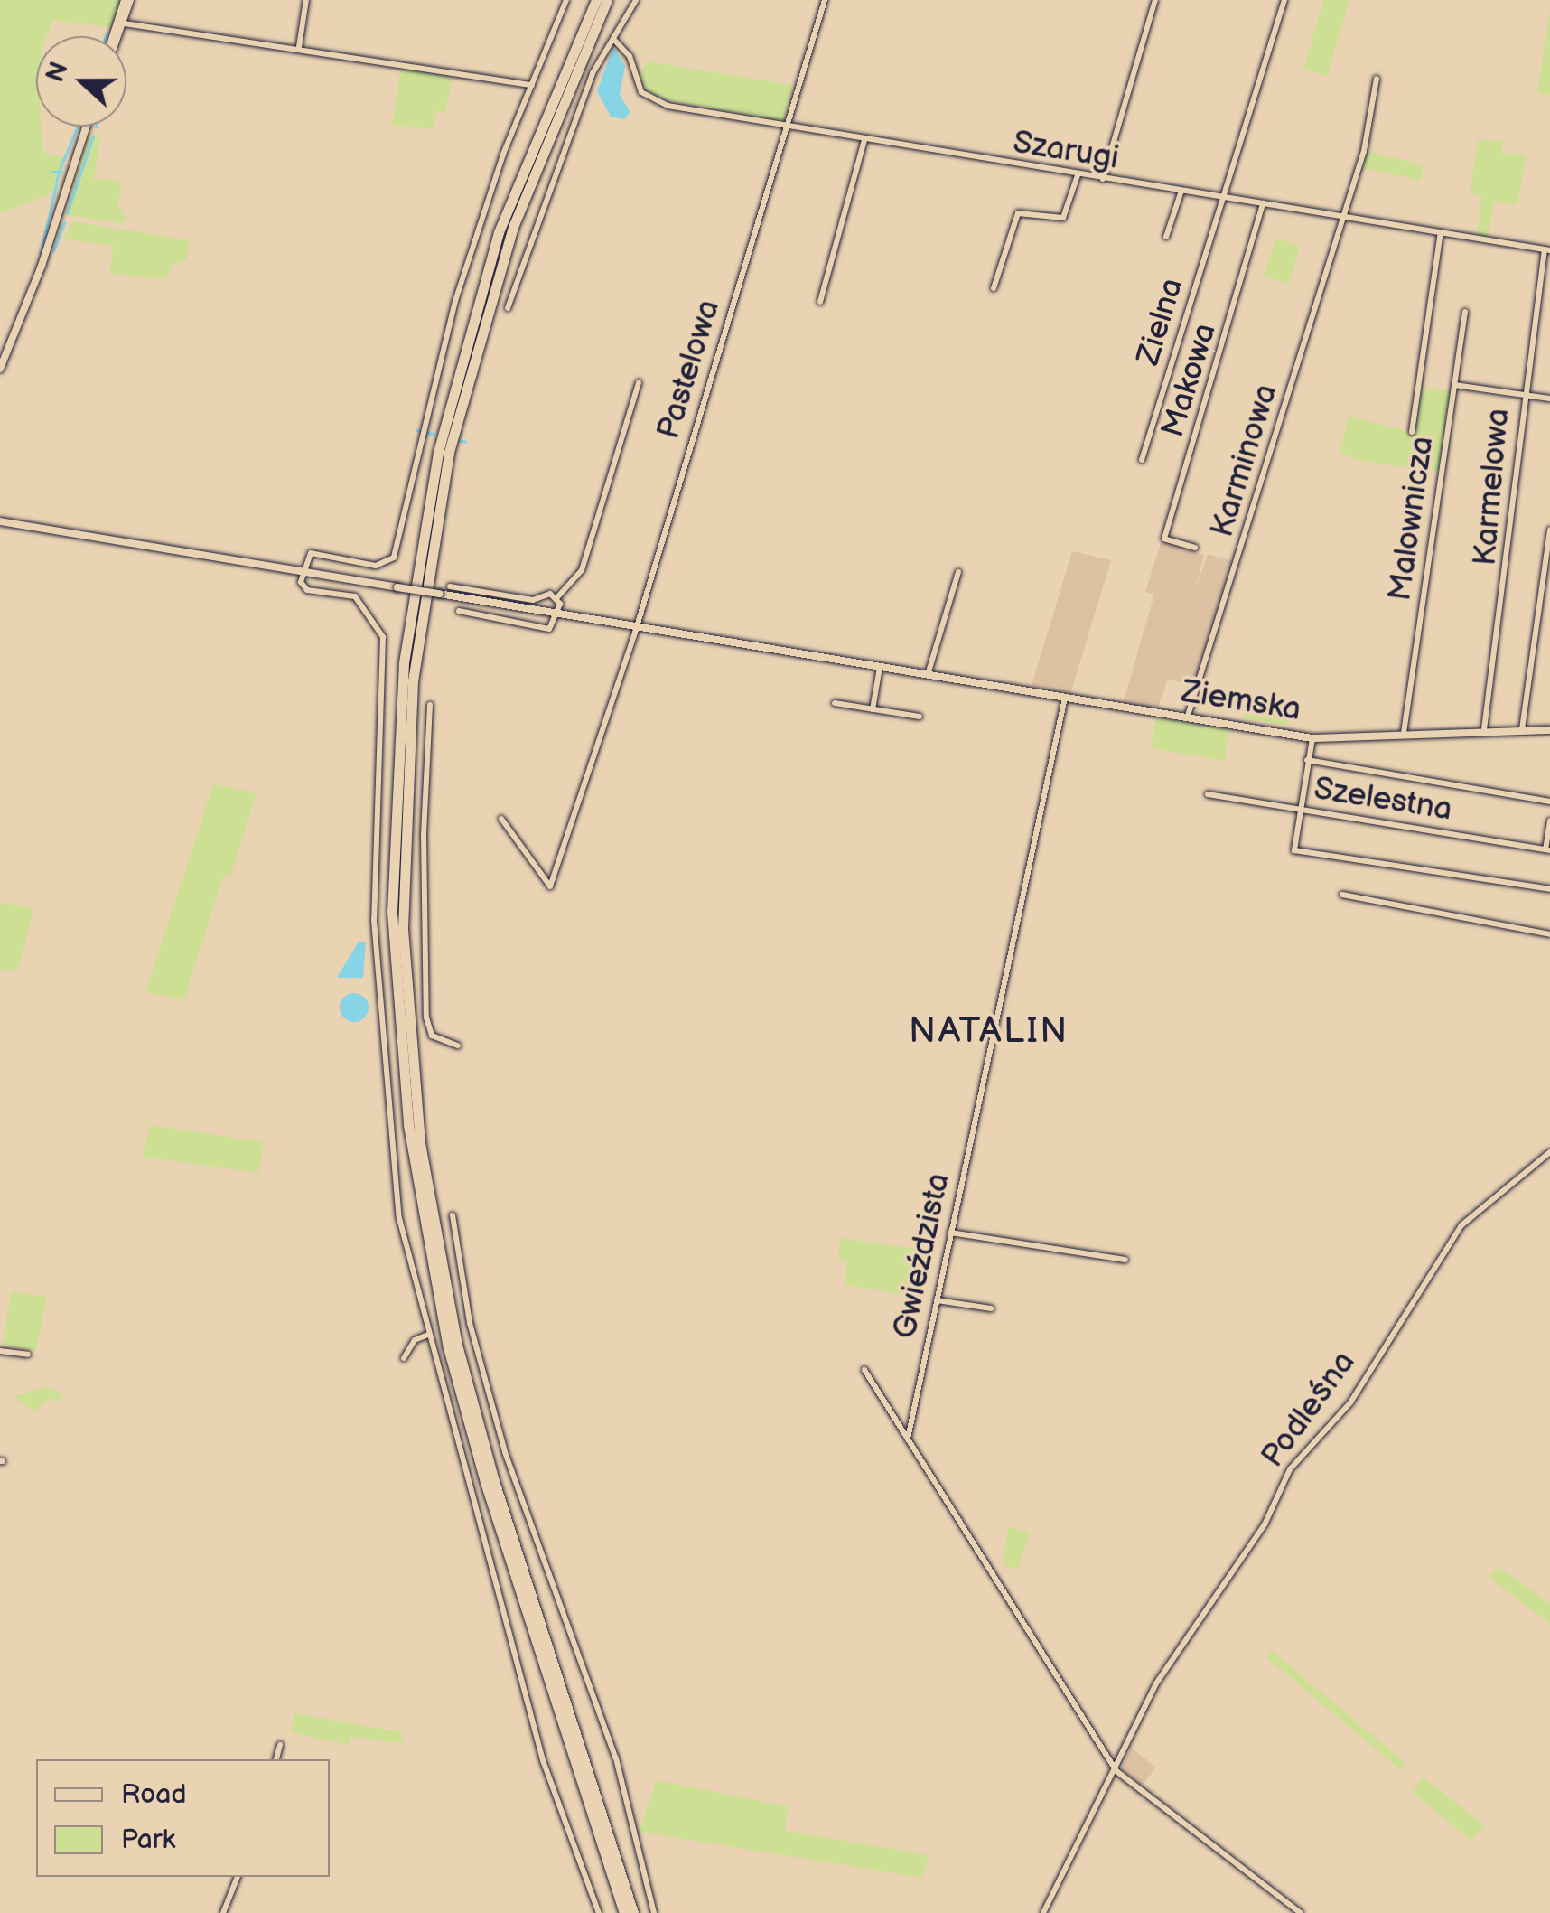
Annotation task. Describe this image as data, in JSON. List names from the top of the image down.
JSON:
{
  "streets": {
    "street": [
      "Szarugi",
      "Zielna",
      "Pastelowa",
      "Makowa",
      "Karminowa",
      "Karmelowa",
      "Malownicza",
      "Ziemska",
      "Szelestna",
      "Gwieździsta",
      "Podleśna"
    ]
  },
  "crossings": [
    ["Szarugi", "Zielna"],
    ["Szarugi", "Pastelowa"],
    ["Szarugi", "Makowa"],
    ["Szarugi", "Karminowa"],
    ["Szarugi", "Karmelowa"],
    ["Pastelowa", "Ziemska"],
    ["Karminowa", "Ziemska"],
    ["Karmelowa", "Ziemska"],
    ["Malownicza", "Ziemska"],
    ["Ziemska", "Gwieździsta"]
  ],
  "districts": ["NATALIN"],
  "legend": ["Road", "Park"],
  "north": "left"
}
